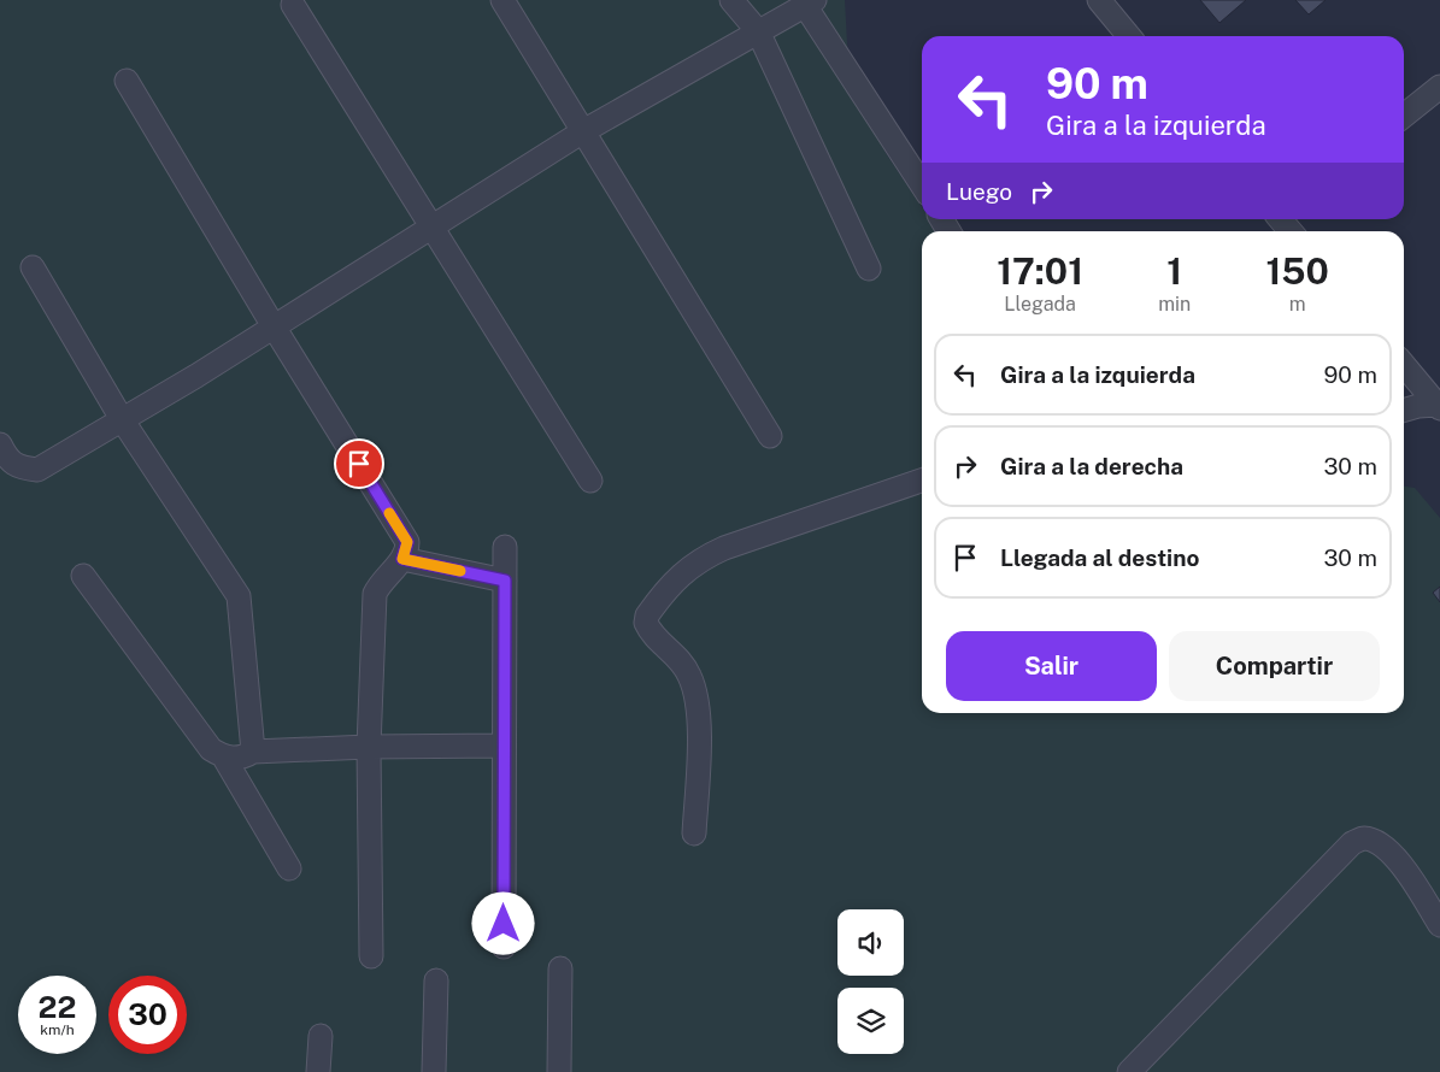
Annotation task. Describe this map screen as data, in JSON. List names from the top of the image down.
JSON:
{
  "page": {
    "turn": ["90 m", "Gira a la izquierda"],
    "then": "Luego",
    "eta": [
      "17:01",
      "Llegada",
      "1",
      "min",
      "150",
      "m"
    ],
    "list": [
      {
        "name": "Gira a la izquierda",
        "value": "90 m"
      },
      {
        "name": "Gira a la derecha",
        "value": "30 m"
      },
      {
        "name": "Llegada al destino",
        "value": "30 m"
      }
    ],
    "buttons": ["Salir", "Compartir"],
    "speed": "22 km/h",
    "limit": "30"
  }
}
